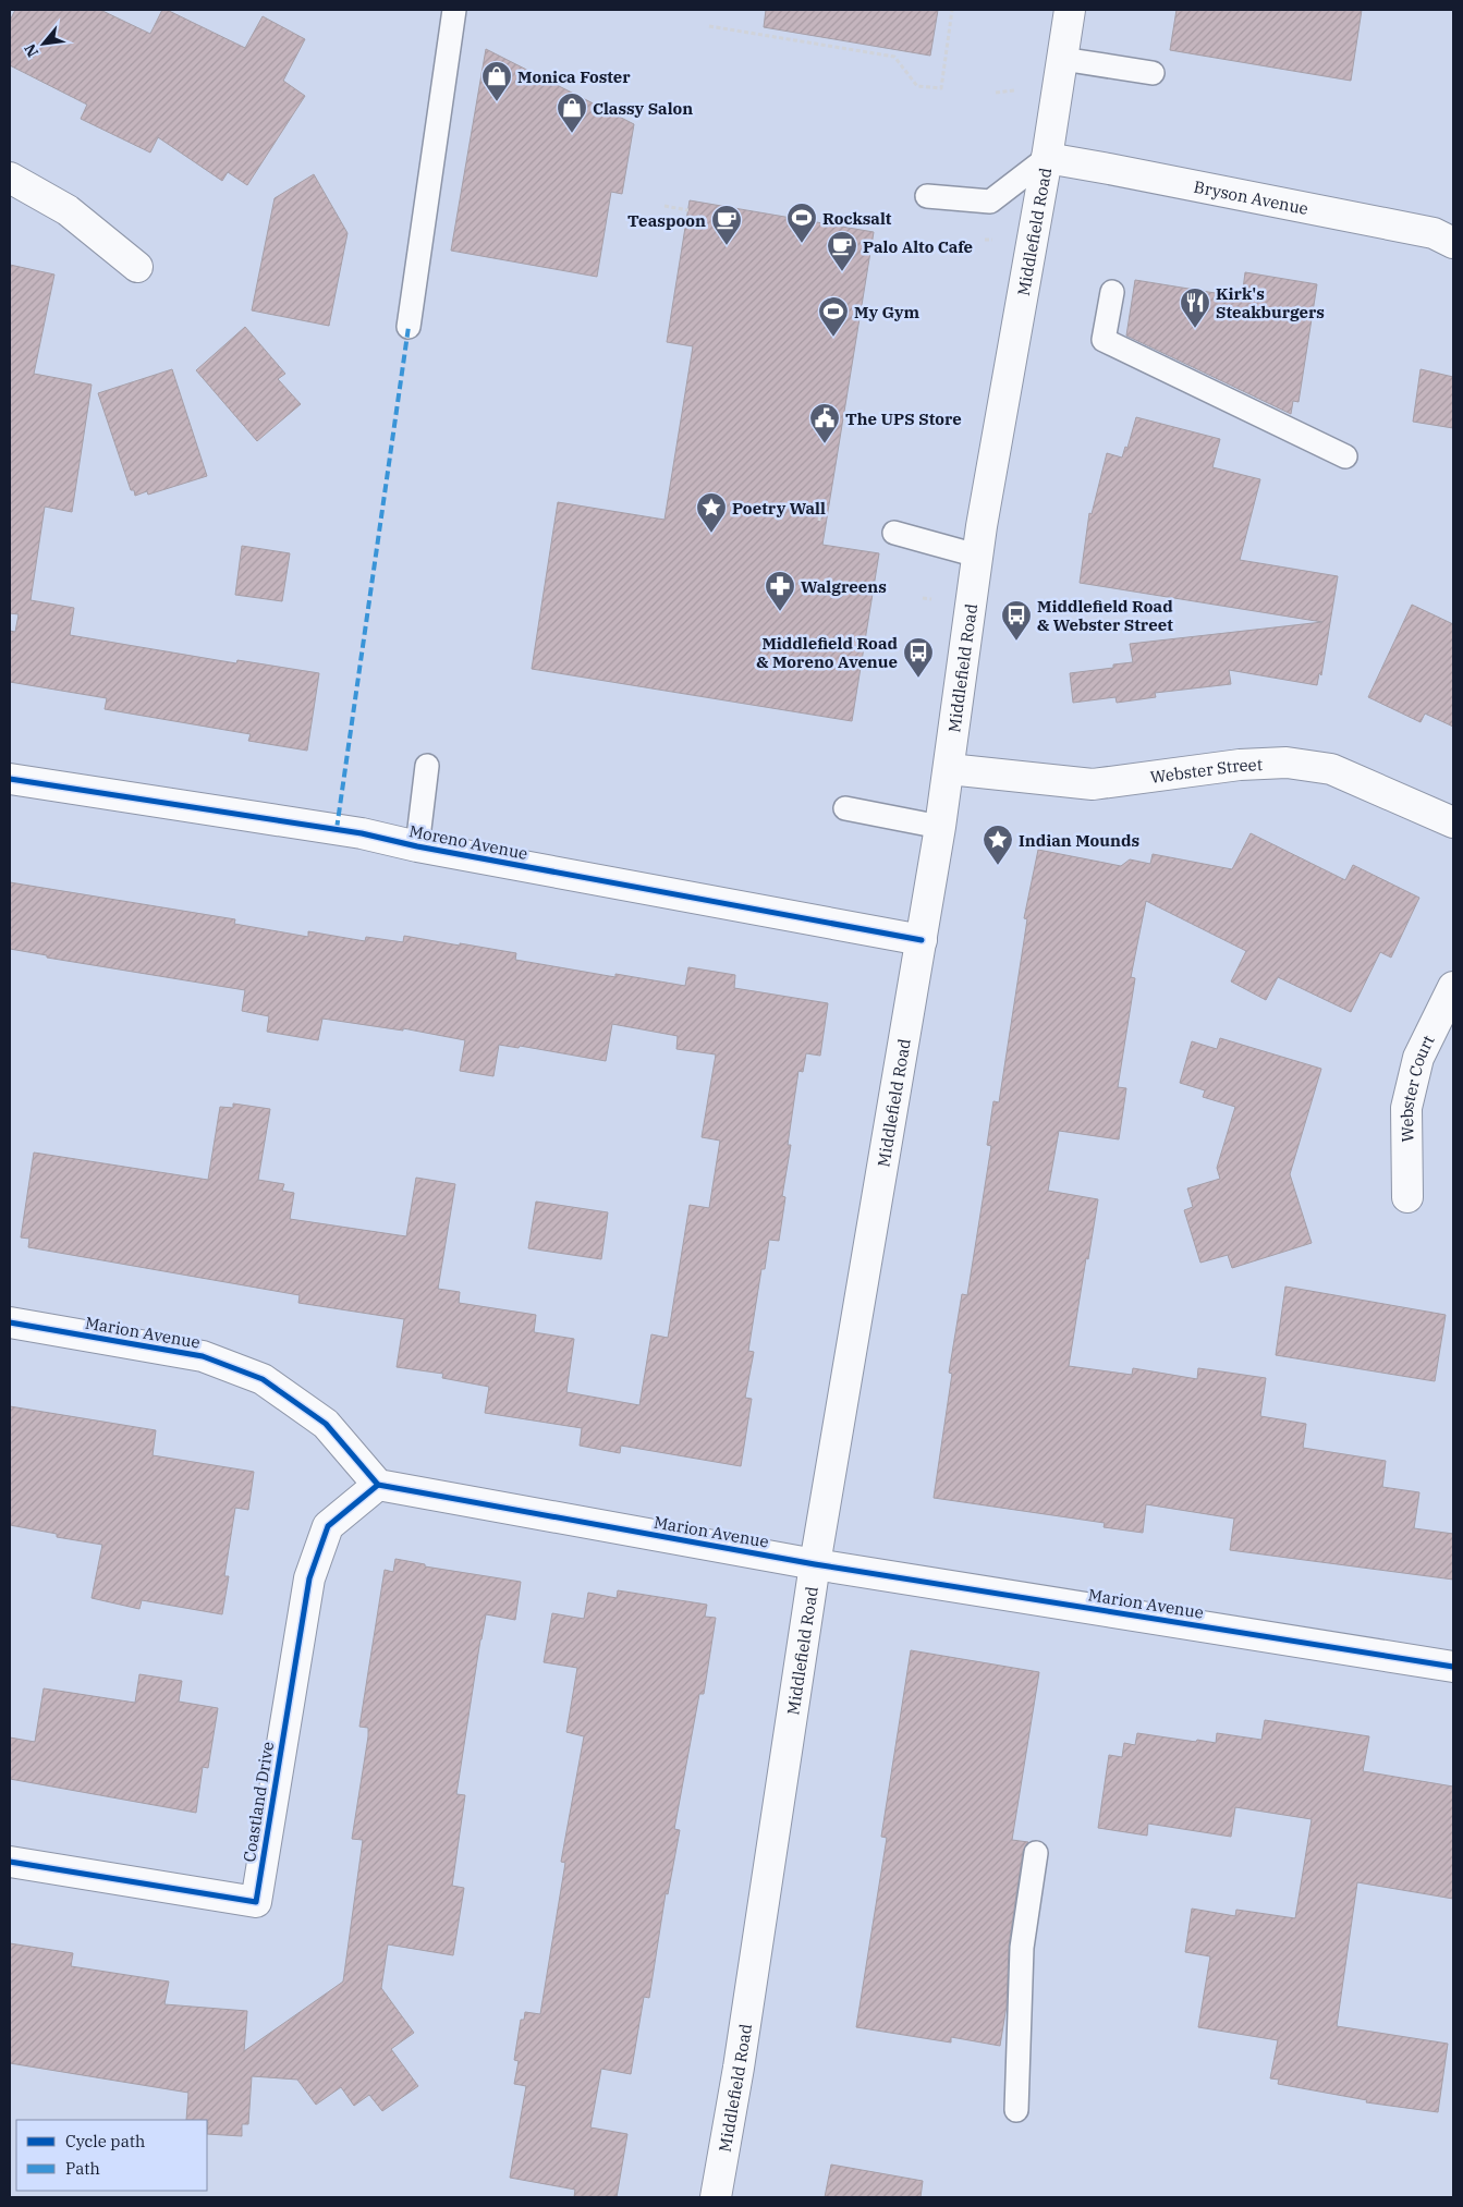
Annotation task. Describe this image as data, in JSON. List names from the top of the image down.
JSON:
{
  "streets": {
    "street": [
      "Bryson Avenue",
      "Middlefield Road",
      "Webster Street",
      "Moreno Avenue",
      "Webster Court",
      "Marion Avenue",
      "Coastland Drive"
    ]
  },
  "crossings": [
    ["Bryson Avenue", "Middlefield Road"],
    ["Middlefield Road", "Webster Street"],
    ["Middlefield Road", "Moreno Avenue"],
    ["Middlefield Road", "Marion Avenue"],
    ["Marion Avenue", "Coastland Drive"]
  ],
  "places": {
    "shop": ["Monica Foster", "Classy Salon"],
    "sports": ["Rocksalt", "My Gym"],
    "cafe": ["Teaspoon", "Palo Alto Cafe"],
    "restaurant": ["Kirk's Steakburgers"],
    "public building": ["The UPS Store"],
    "place": ["Poetry Wall", "Indian Mounds"],
    "pharmacy": ["Walgreens"],
    "bus stop": ["Middlefield Road & Webster Street", "Middlefield Road & Moreno Avenue"]
  },
  "legend": ["Cycle path", "Path"],
  "north": "bottom left"
}
